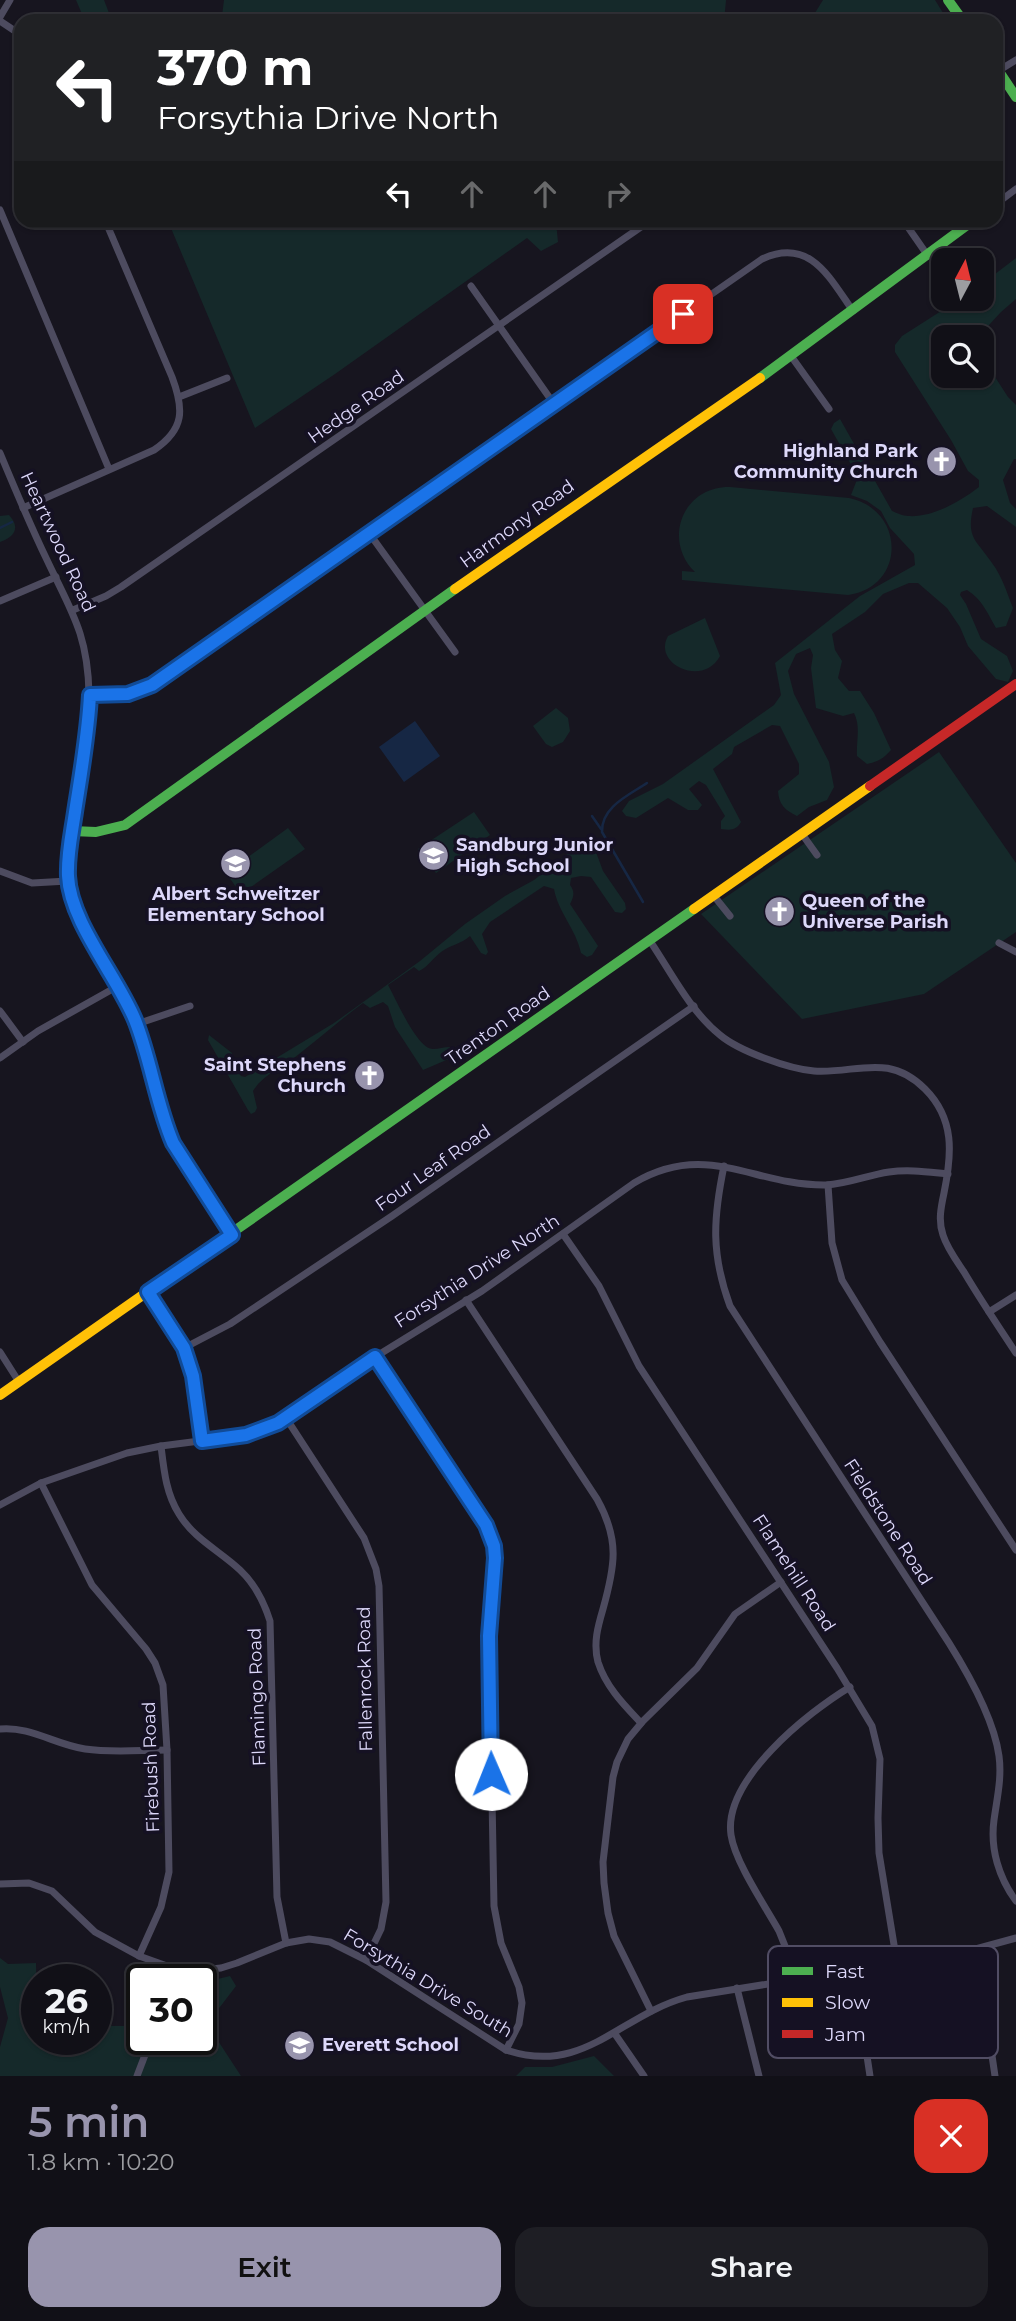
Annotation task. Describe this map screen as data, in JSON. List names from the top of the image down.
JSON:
{
  "streets": {
    "main road": ["Harmony Road", "Trenton Road"],
    "street": [
      "Hedge Road",
      "Heartwood Road",
      "Four Leaf Road",
      "Forsythia Drive North",
      "Fieldstone Road",
      "Flamehill Road",
      "Fallenrock Road",
      "Flamingo Road",
      "Firebush Road",
      "Forsythia Drive South"
    ]
  },
  "crossings": [
    ["Hedge Road", "Heartwood Road"],
    ["Harmony Road", "Heartwood Road"],
    ["Heartwood Road", "Trenton Road"],
    ["Forsythia Drive North", "Fieldstone Road"],
    ["Forsythia Drive North", "Flamehill Road"],
    ["Forsythia Drive North", "Fallenrock Road"],
    ["Forsythia Drive North", "Flamingo Road"],
    ["Forsythia Drive North", "Firebush Road"],
    ["Fallenrock Road", "Forsythia Drive South"],
    ["Flamingo Road", "Forsythia Drive South"],
    ["Firebush Road", "Forsythia Drive South"]
  ],
  "places": {
    "church": ["Highland Park Community Church", "Queen of the Universe Parish", "Saint Stephens Church"],
    "school or university": ["Sandburg Junior High School", "Albert Schweitzer Elementary School", "Everett School"]
  },
  "legend": ["Fast", "Slow", "Jam"],
  "north": "top",
  "page": {
    "turn": ["370 m", "Forsythia Drive North"],
    "speed": "26 km/h",
    "limit": "30",
    "heading": ["5 min", "1.8 km · 10:20"],
    "buttons": ["Exit", "Share"]
  }
}
